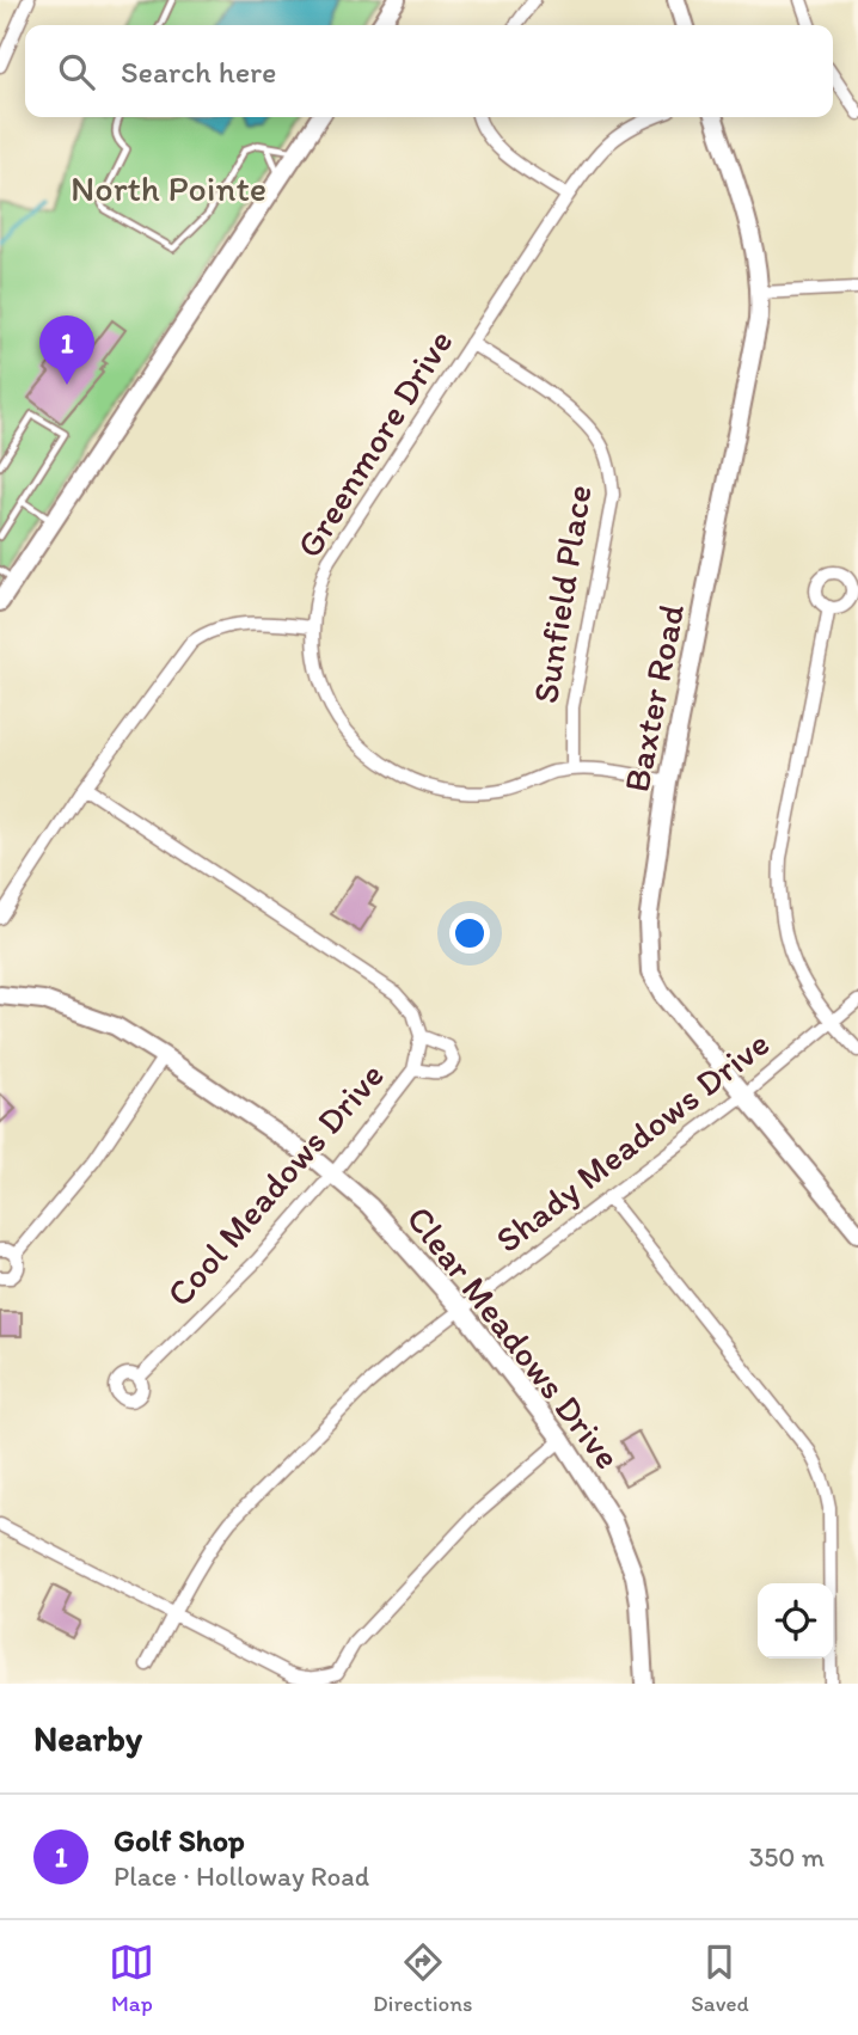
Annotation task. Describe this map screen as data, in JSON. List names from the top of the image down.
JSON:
{
  "streets": {
    "street": [
      "Greenmore Drive",
      "Sunfield Place",
      "Baxter Road",
      "Shady Meadows Drive",
      "Cool Meadows Drive",
      "Clear Meadows Drive"
    ]
  },
  "crossings": [
    ["Greenmore Drive", "Sunfield Place"],
    ["Greenmore Drive", "Baxter Road"],
    ["Baxter Road", "Shady Meadows Drive"],
    ["Shady Meadows Drive", "Clear Meadows Drive"],
    ["Cool Meadows Drive", "Clear Meadows Drive"]
  ],
  "parks": ["North Pointe"],
  "page": {
    "search": "Search here",
    "pins": "1",
    "heading": "Nearby",
    "list": [
      {
        "mark": "1",
        "name": "Golf Shop",
        "note": "Place · Holloway Road",
        "value": "350 m"
      }
    ],
    "nav": ["Map", "Directions", "Saved"]
  }
}
